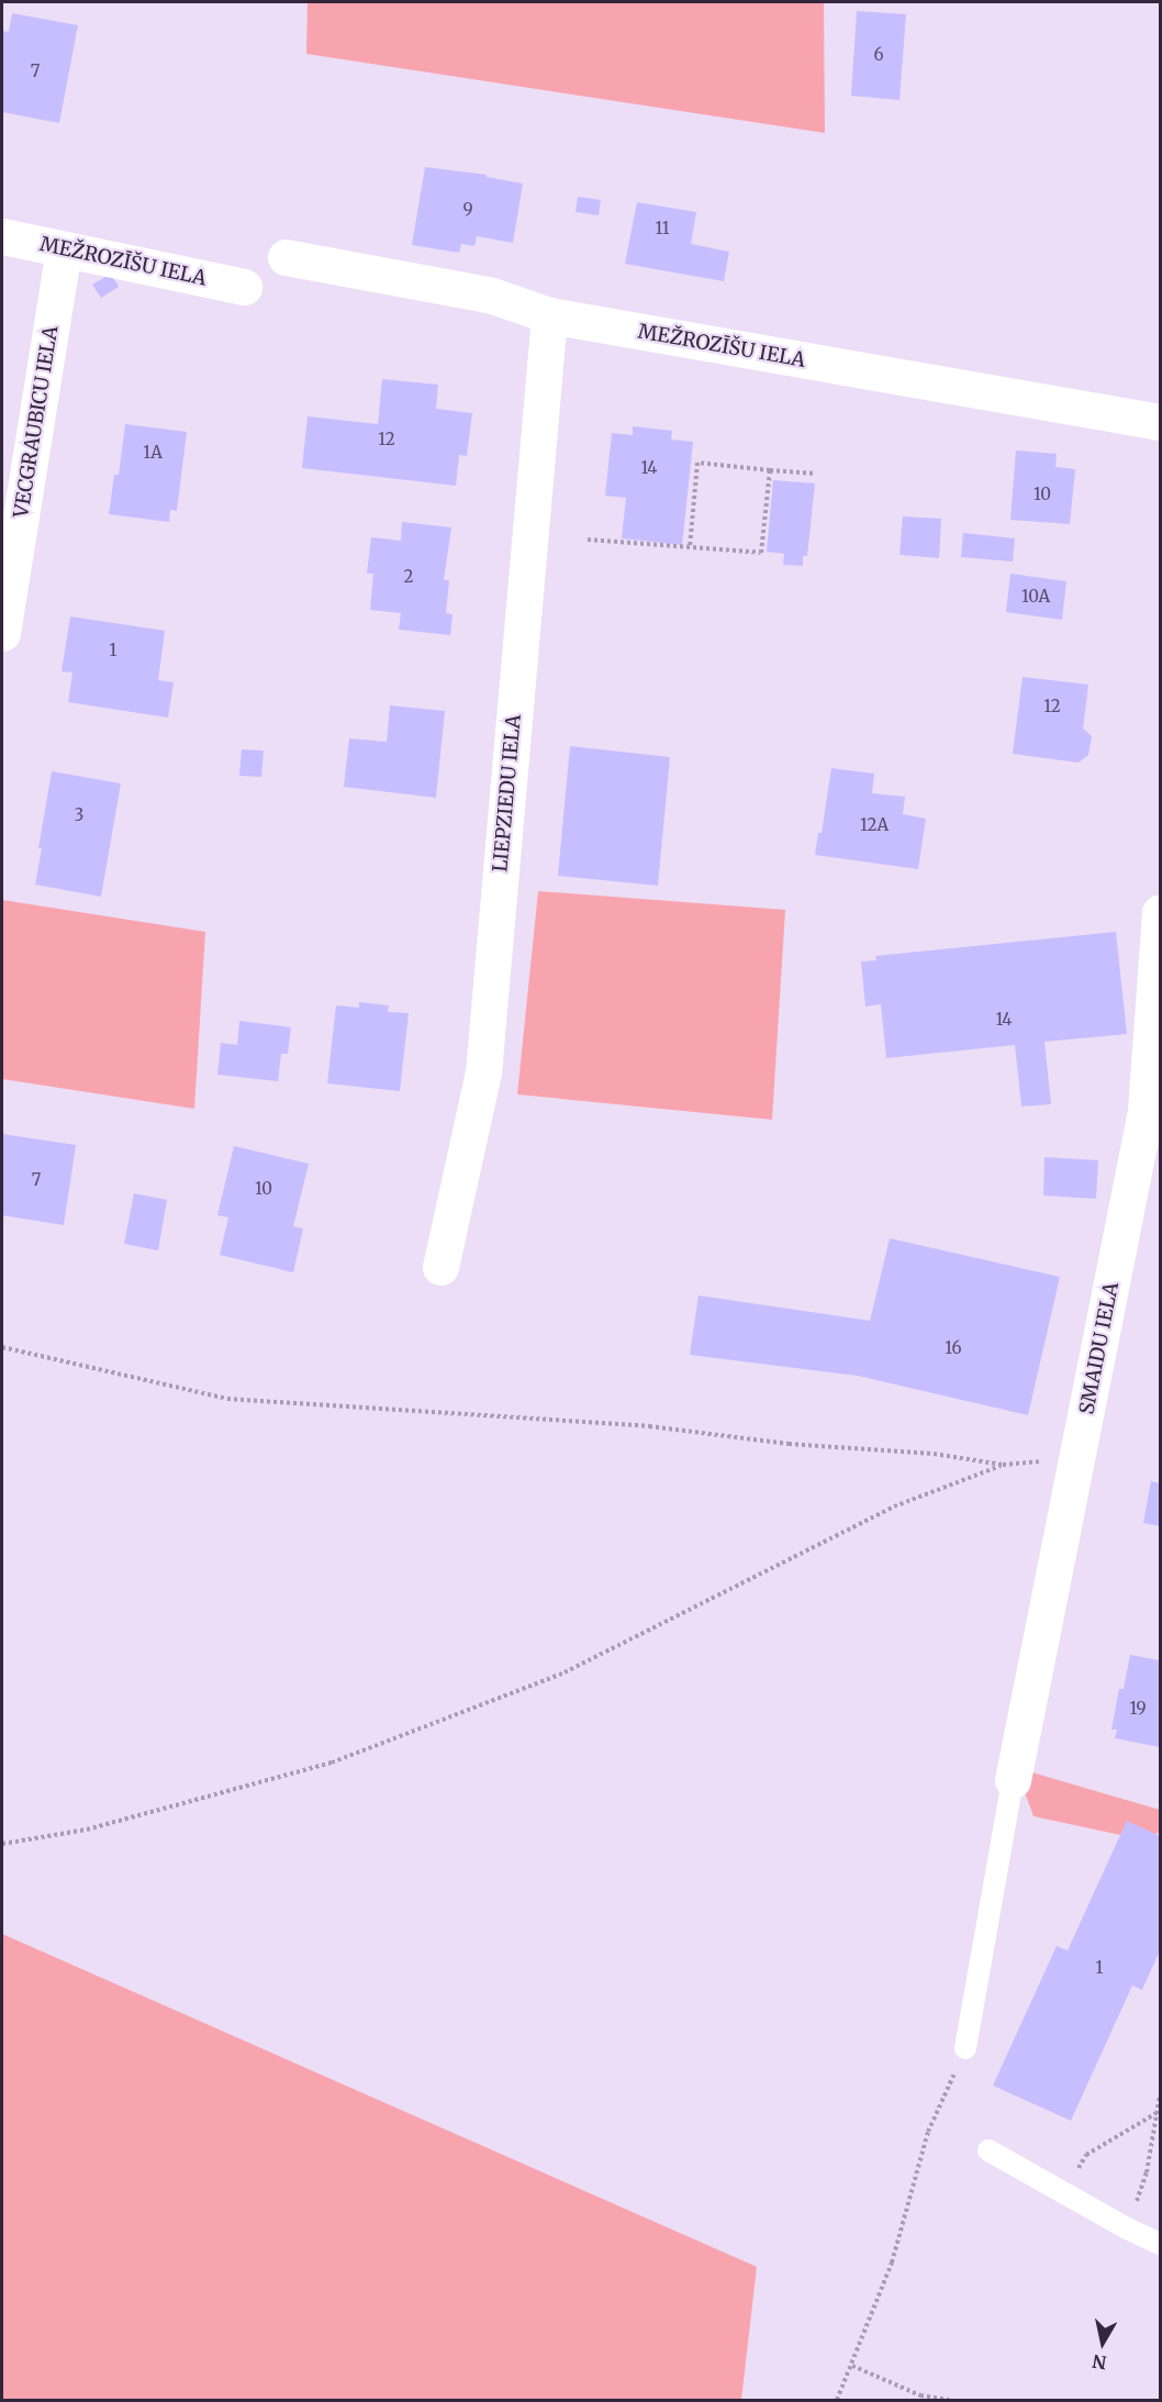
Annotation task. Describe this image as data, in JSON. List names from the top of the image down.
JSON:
{
  "streets": {
    "street": [
      "MEŽROZĪŠU IELA",
      "VECGRAUBICU IELA",
      "LIEPZIEDU IELA",
      "SMAIDU IELA"
    ]
  },
  "crossings": [
    ["MEŽROZĪŠU IELA", "VECGRAUBICU IELA"],
    ["MEŽROZĪŠU IELA", "LIEPZIEDU IELA"]
  ],
  "house_numbers": [
    "6",
    "7",
    "9",
    "11",
    "12",
    "1A",
    "14",
    "10",
    "2",
    "10A",
    "1",
    "12",
    "3",
    "12A",
    "14",
    "7",
    "10",
    "16",
    "19",
    "1"
  ],
  "north": "bottom"
}
